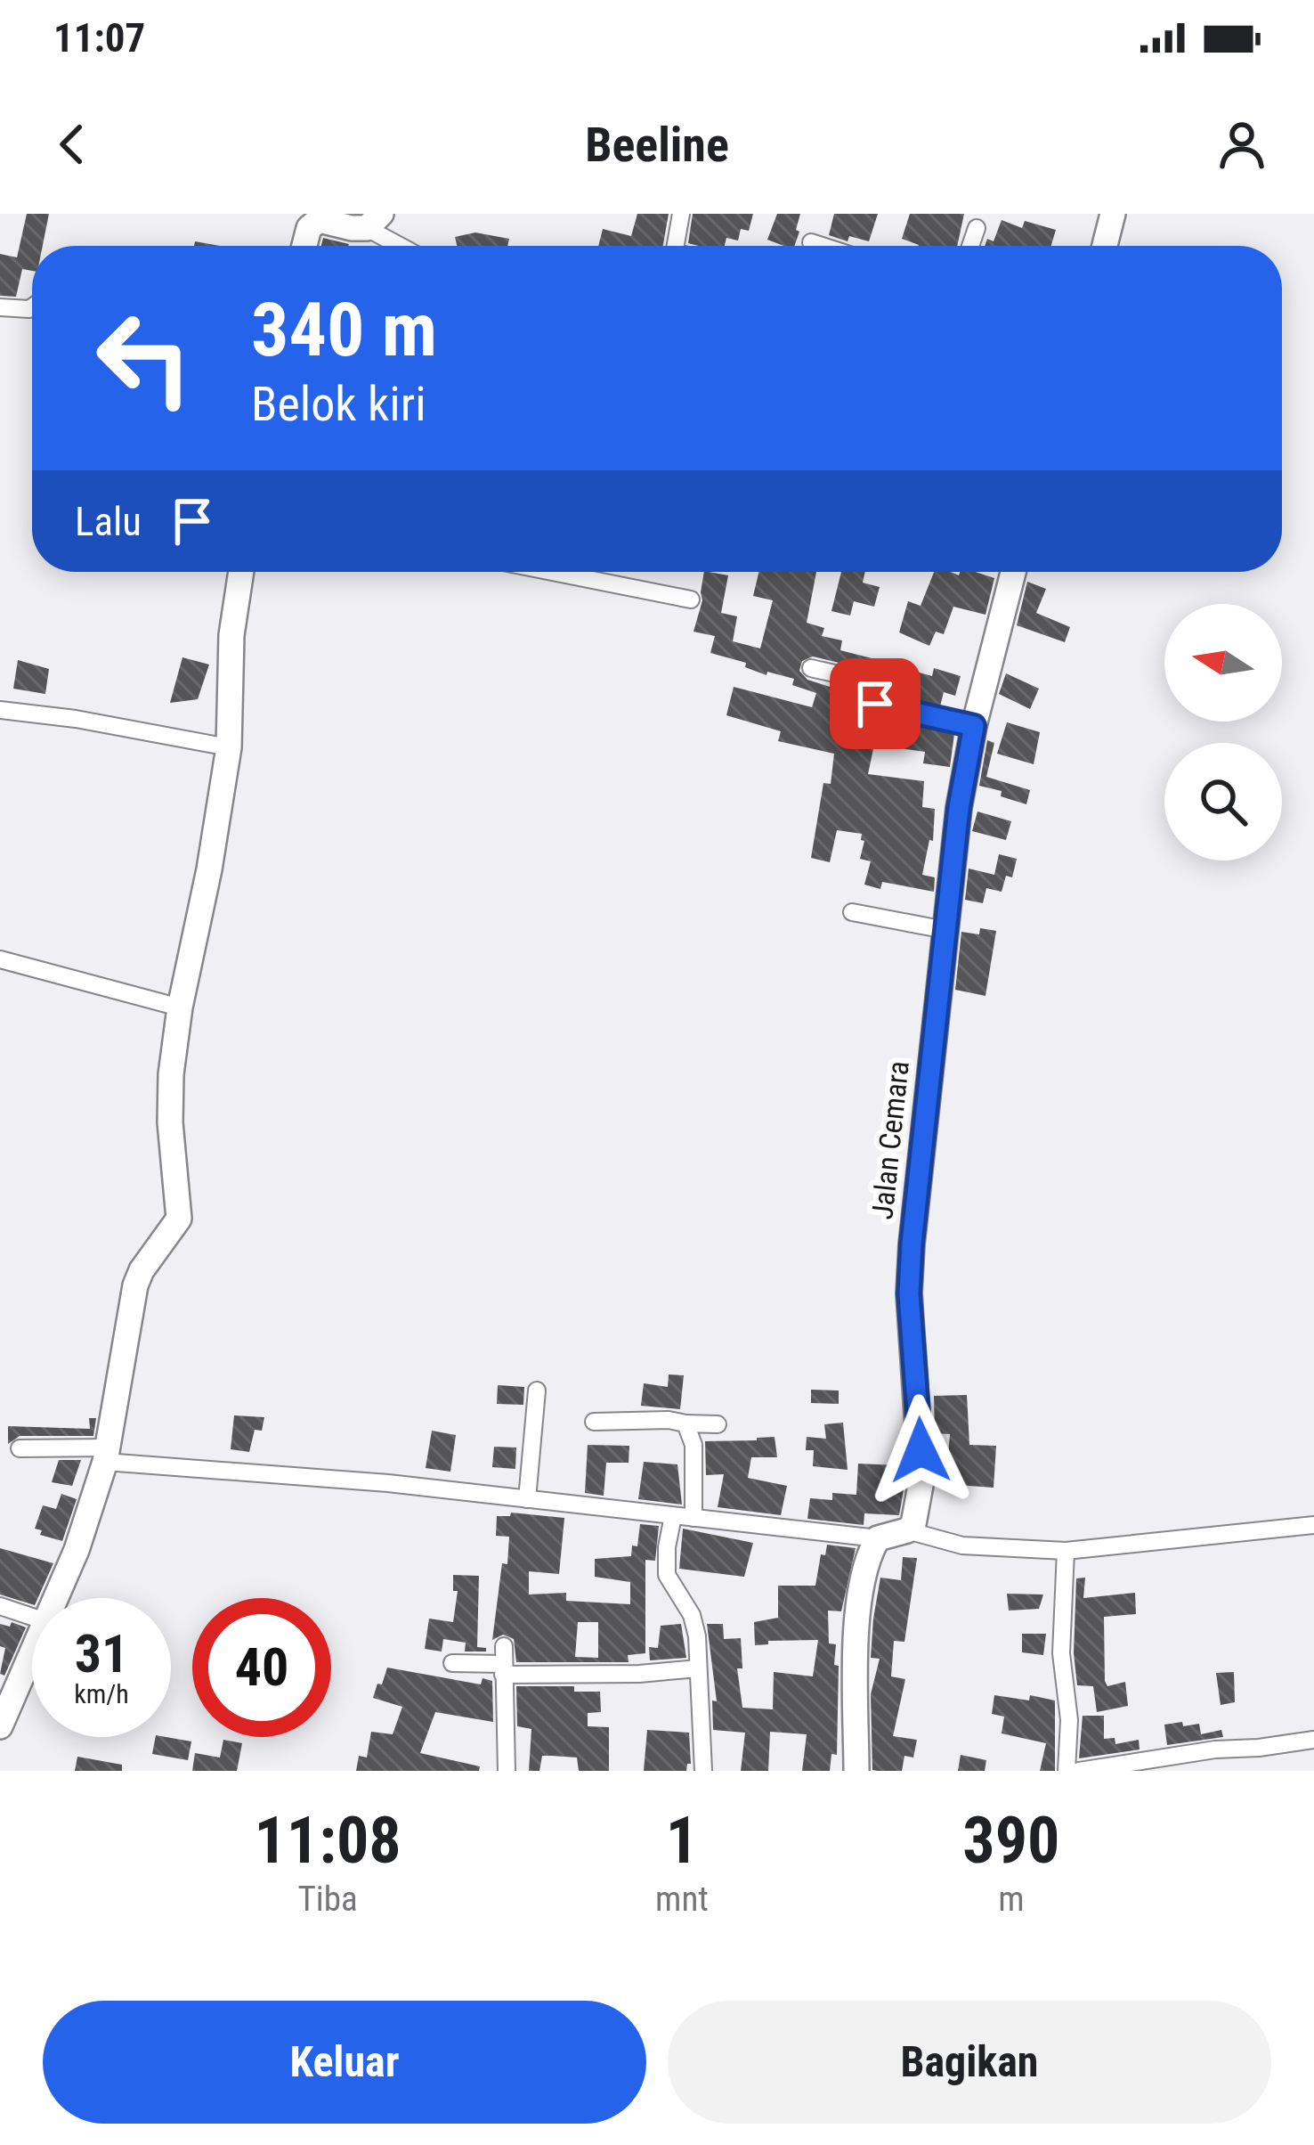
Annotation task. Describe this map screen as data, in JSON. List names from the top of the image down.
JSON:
{
  "streets": {
    "street": ["Jalan Cemara"]
  },
  "north": "left",
  "page": {
    "status": "11:07",
    "header": "Beeline",
    "turn": ["340 m", "Belok kiri"],
    "then": "Lalu",
    "speed": "31 km/h",
    "limit": "40",
    "eta": [
      "11:08",
      "Tiba",
      "1",
      "mnt",
      "390",
      "m"
    ],
    "buttons": ["Keluar", "Bagikan"]
  }
}
